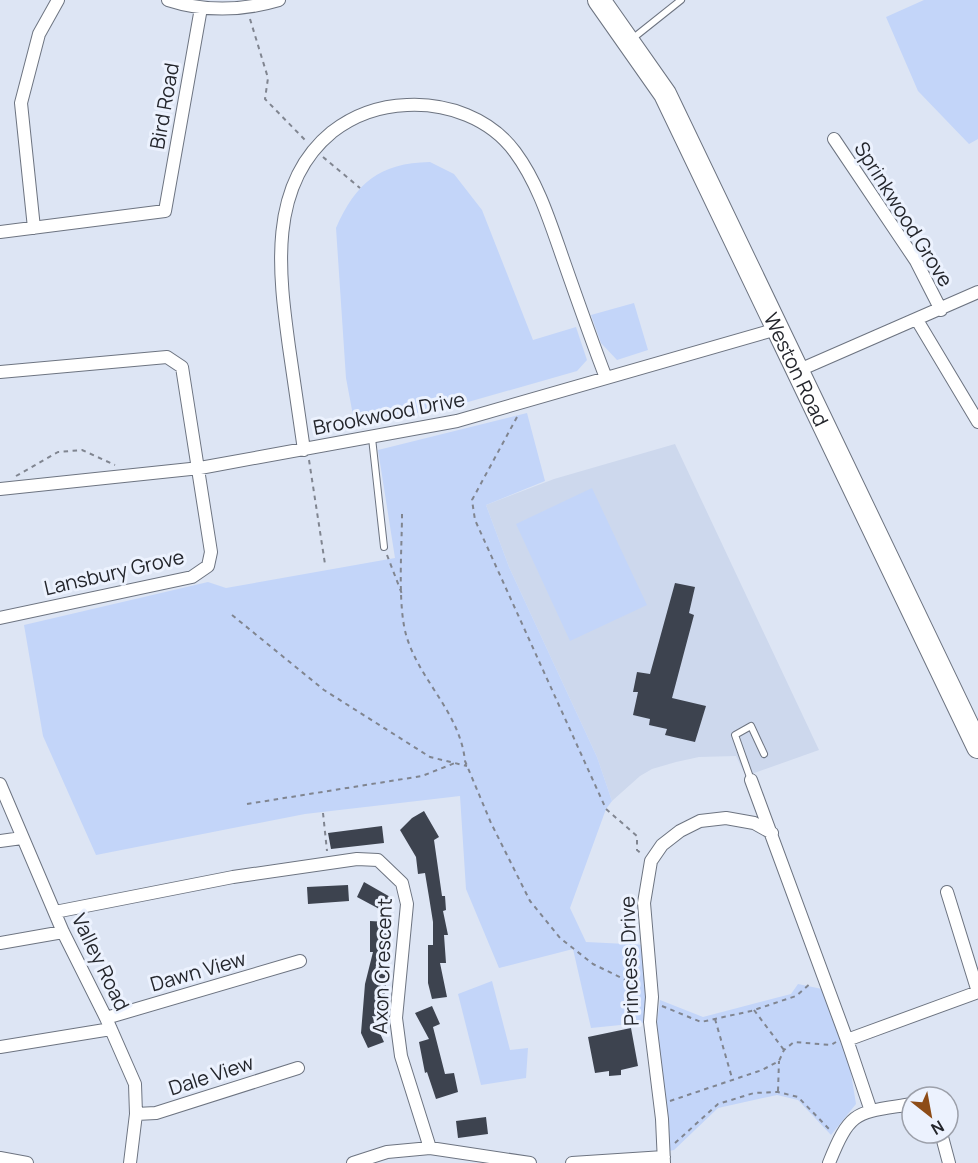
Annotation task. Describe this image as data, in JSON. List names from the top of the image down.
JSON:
{
  "streets": {
    "highway": ["Weston Road"],
    "street": [
      "Bird Road",
      "Sprinkwood Grove",
      "Brookwood Drive",
      "Lansbury Grove",
      "Princess Drive",
      "Valley Road",
      "Axon Crescent",
      "Dawn View",
      "Dale View"
    ]
  },
  "crossings": [
    ["Weston Road", "Brookwood Drive"],
    ["Brookwood Drive", "Lansbury Grove"],
    ["Valley Road", "Axon Crescent"],
    ["Valley Road", "Dawn View"],
    ["Valley Road", "Dale View"]
  ],
  "north": "bottom right"
}
